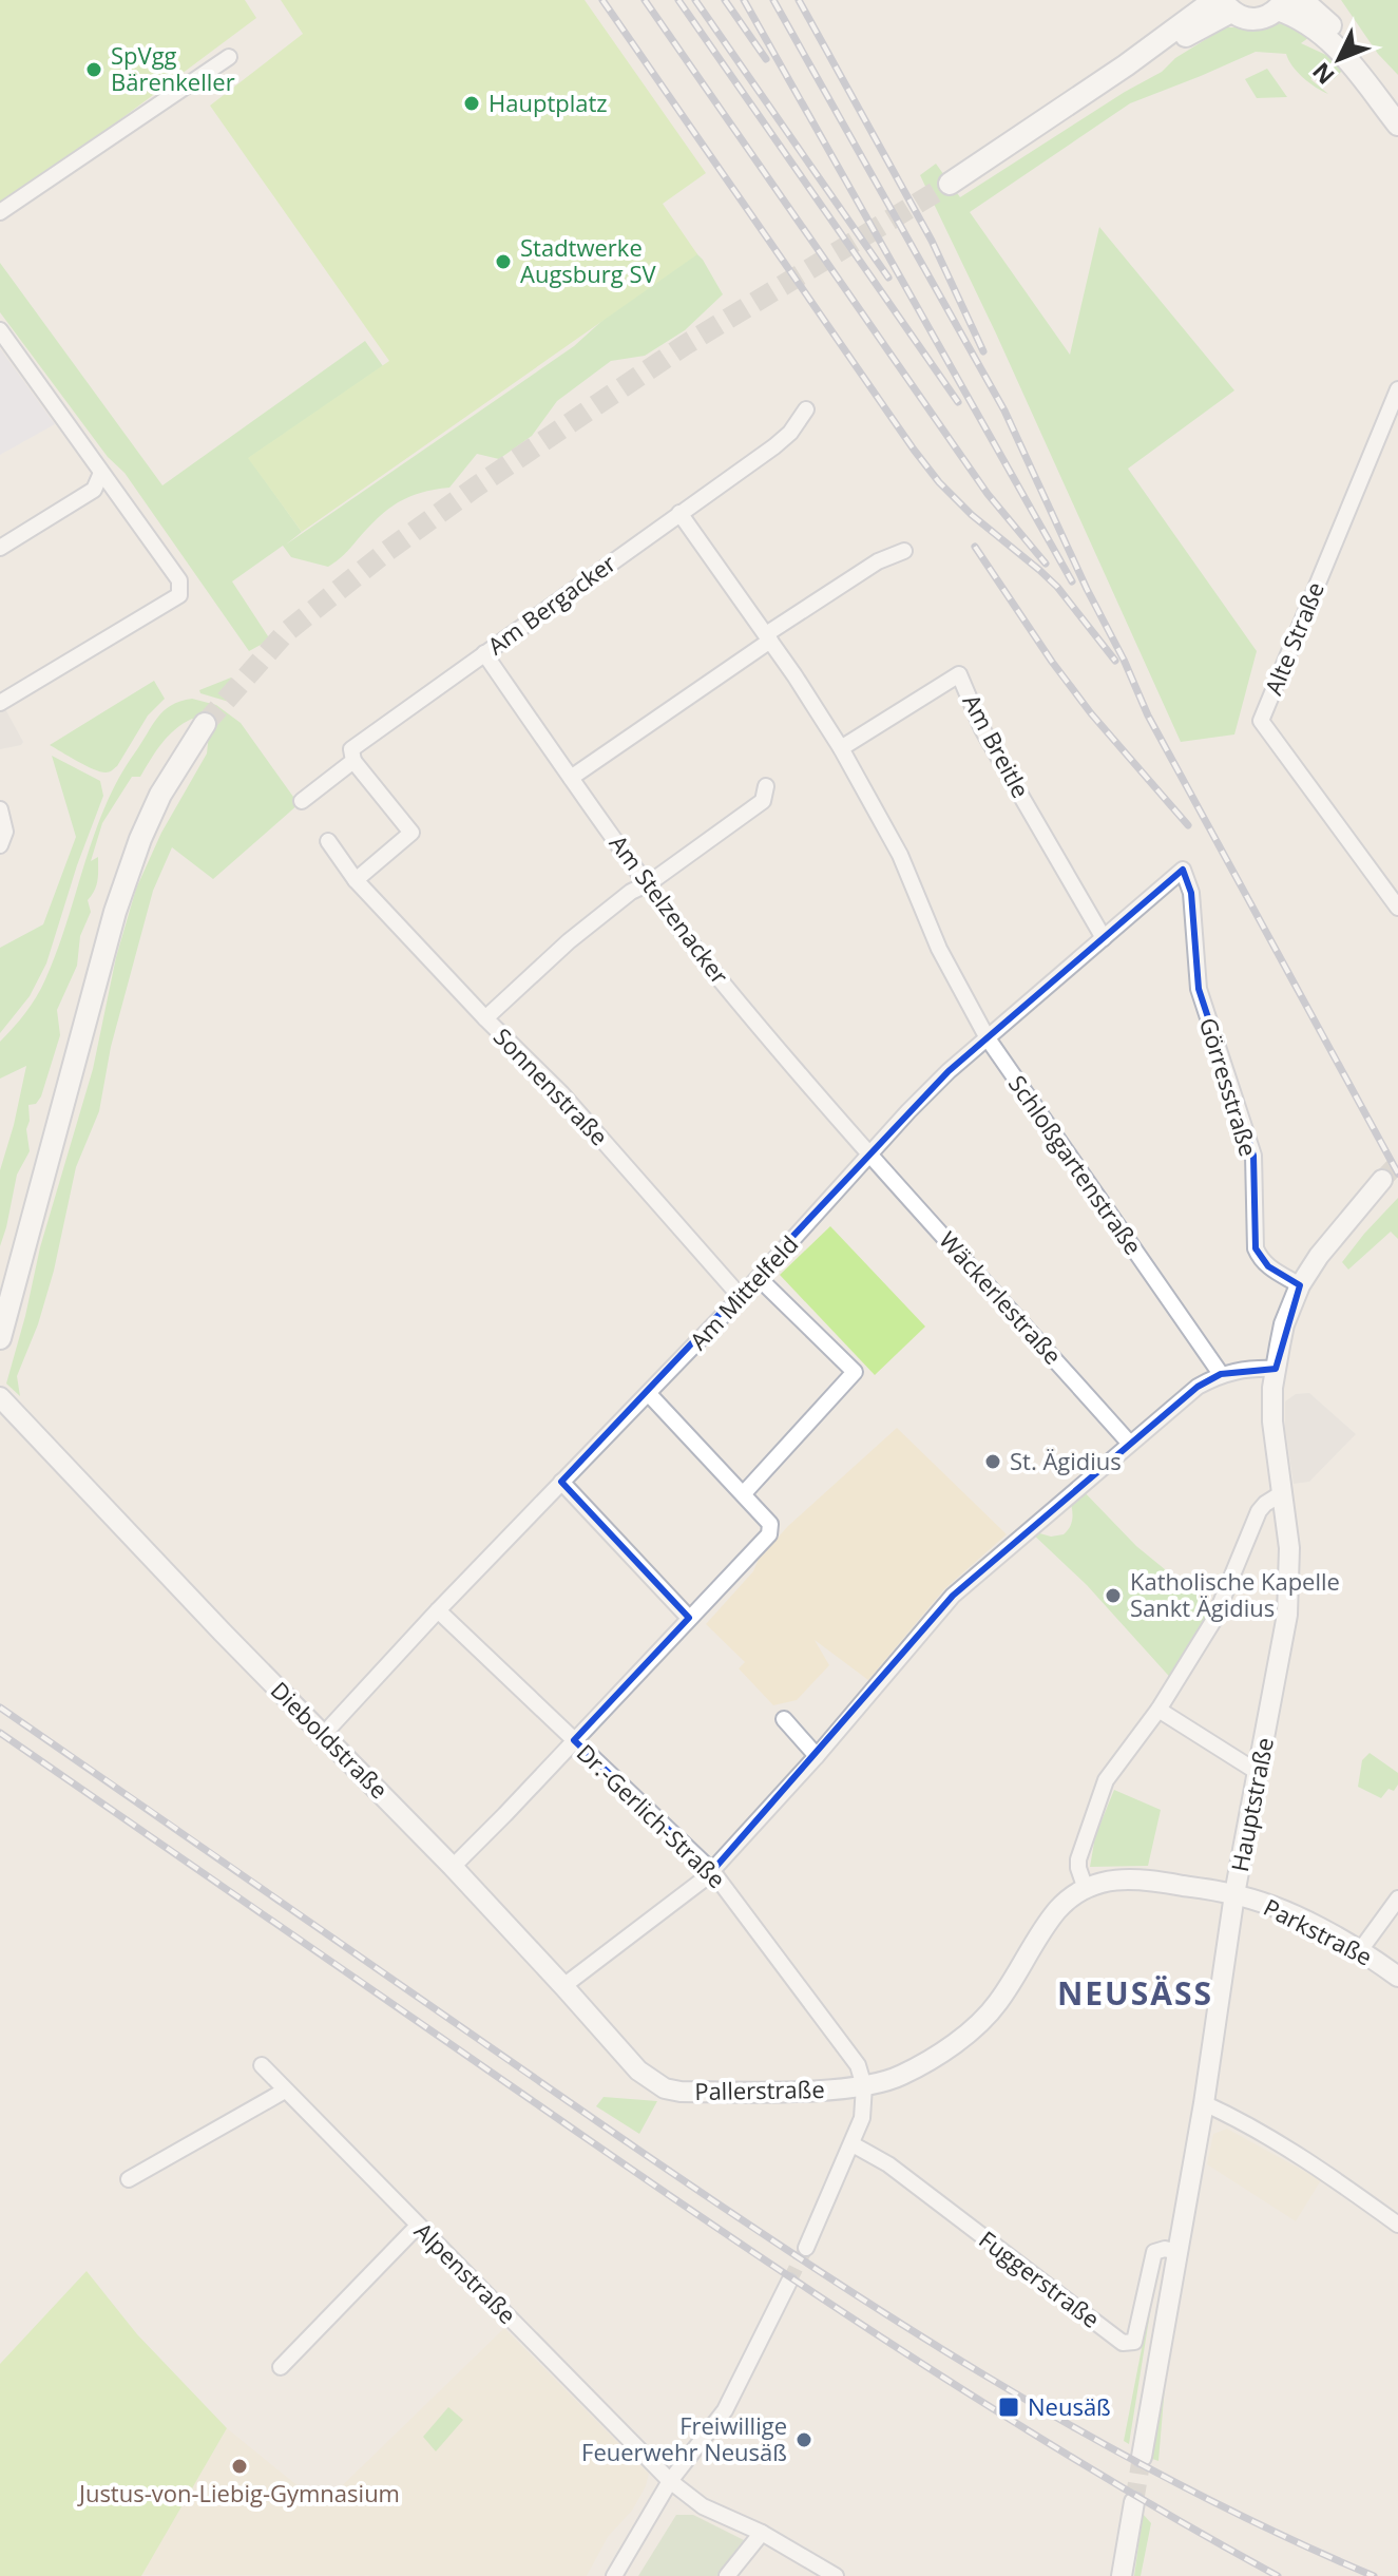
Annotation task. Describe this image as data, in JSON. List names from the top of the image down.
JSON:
{
  "streets": {
    "street": [
      "Am Bergacker",
      "Alte Straße",
      "Am Breitle",
      "Am Stelzenacker",
      "Sonnenstraße",
      "Görresstraße",
      "Schloßgartenstraße",
      "Am Mittelfeld",
      "Wäckerlestraße",
      "Dieboldstraße",
      "Hauptstraße",
      "Dr.-Gerlich-Straße",
      "Parkstraße",
      "Pallerstraße",
      "Alpenstraße",
      "Fuggerstraße"
    ]
  },
  "crossings": [
    ["Am Bergacker", "Am Stelzenacker"],
    ["Am Breitle", "Schloßgartenstraße"],
    ["Am Breitle", "Am Mittelfeld"],
    ["Am Stelzenacker", "Am Mittelfeld"],
    ["Am Stelzenacker", "Wäckerlestraße"],
    ["Sonnenstraße", "Am Mittelfeld"],
    ["Görresstraße", "Am Mittelfeld"],
    ["Görresstraße", "Hauptstraße"],
    ["Schloßgartenstraße", "Am Mittelfeld"],
    ["Am Mittelfeld", "Wäckerlestraße"],
    ["Am Mittelfeld", "Dieboldstraße"],
    ["Am Mittelfeld", "Dr.-Gerlich-Straße"],
    ["Dieboldstraße", "Pallerstraße"],
    ["Hauptstraße", "Parkstraße"],
    ["Hauptstraße", "Fuggerstraße"],
    ["Dr.-Gerlich-Straße", "Pallerstraße"],
    ["Parkstraße", "Pallerstraße"]
  ],
  "districts": ["NEUSÄSS"],
  "places": {
    "other": [
      "SpVgg Bärenkeller",
      "Hauptplatz",
      "Stadtwerke Augsburg SV",
      "St. Ägidius",
      "Katholische Kapelle Sankt Ägidius",
      "Freiwillige Feuerwehr Neusäß",
      "Justus-von-Liebig-Gymnasium"
    ],
    "transit": ["Neusäß"]
  },
  "north": "bottom left"
}
